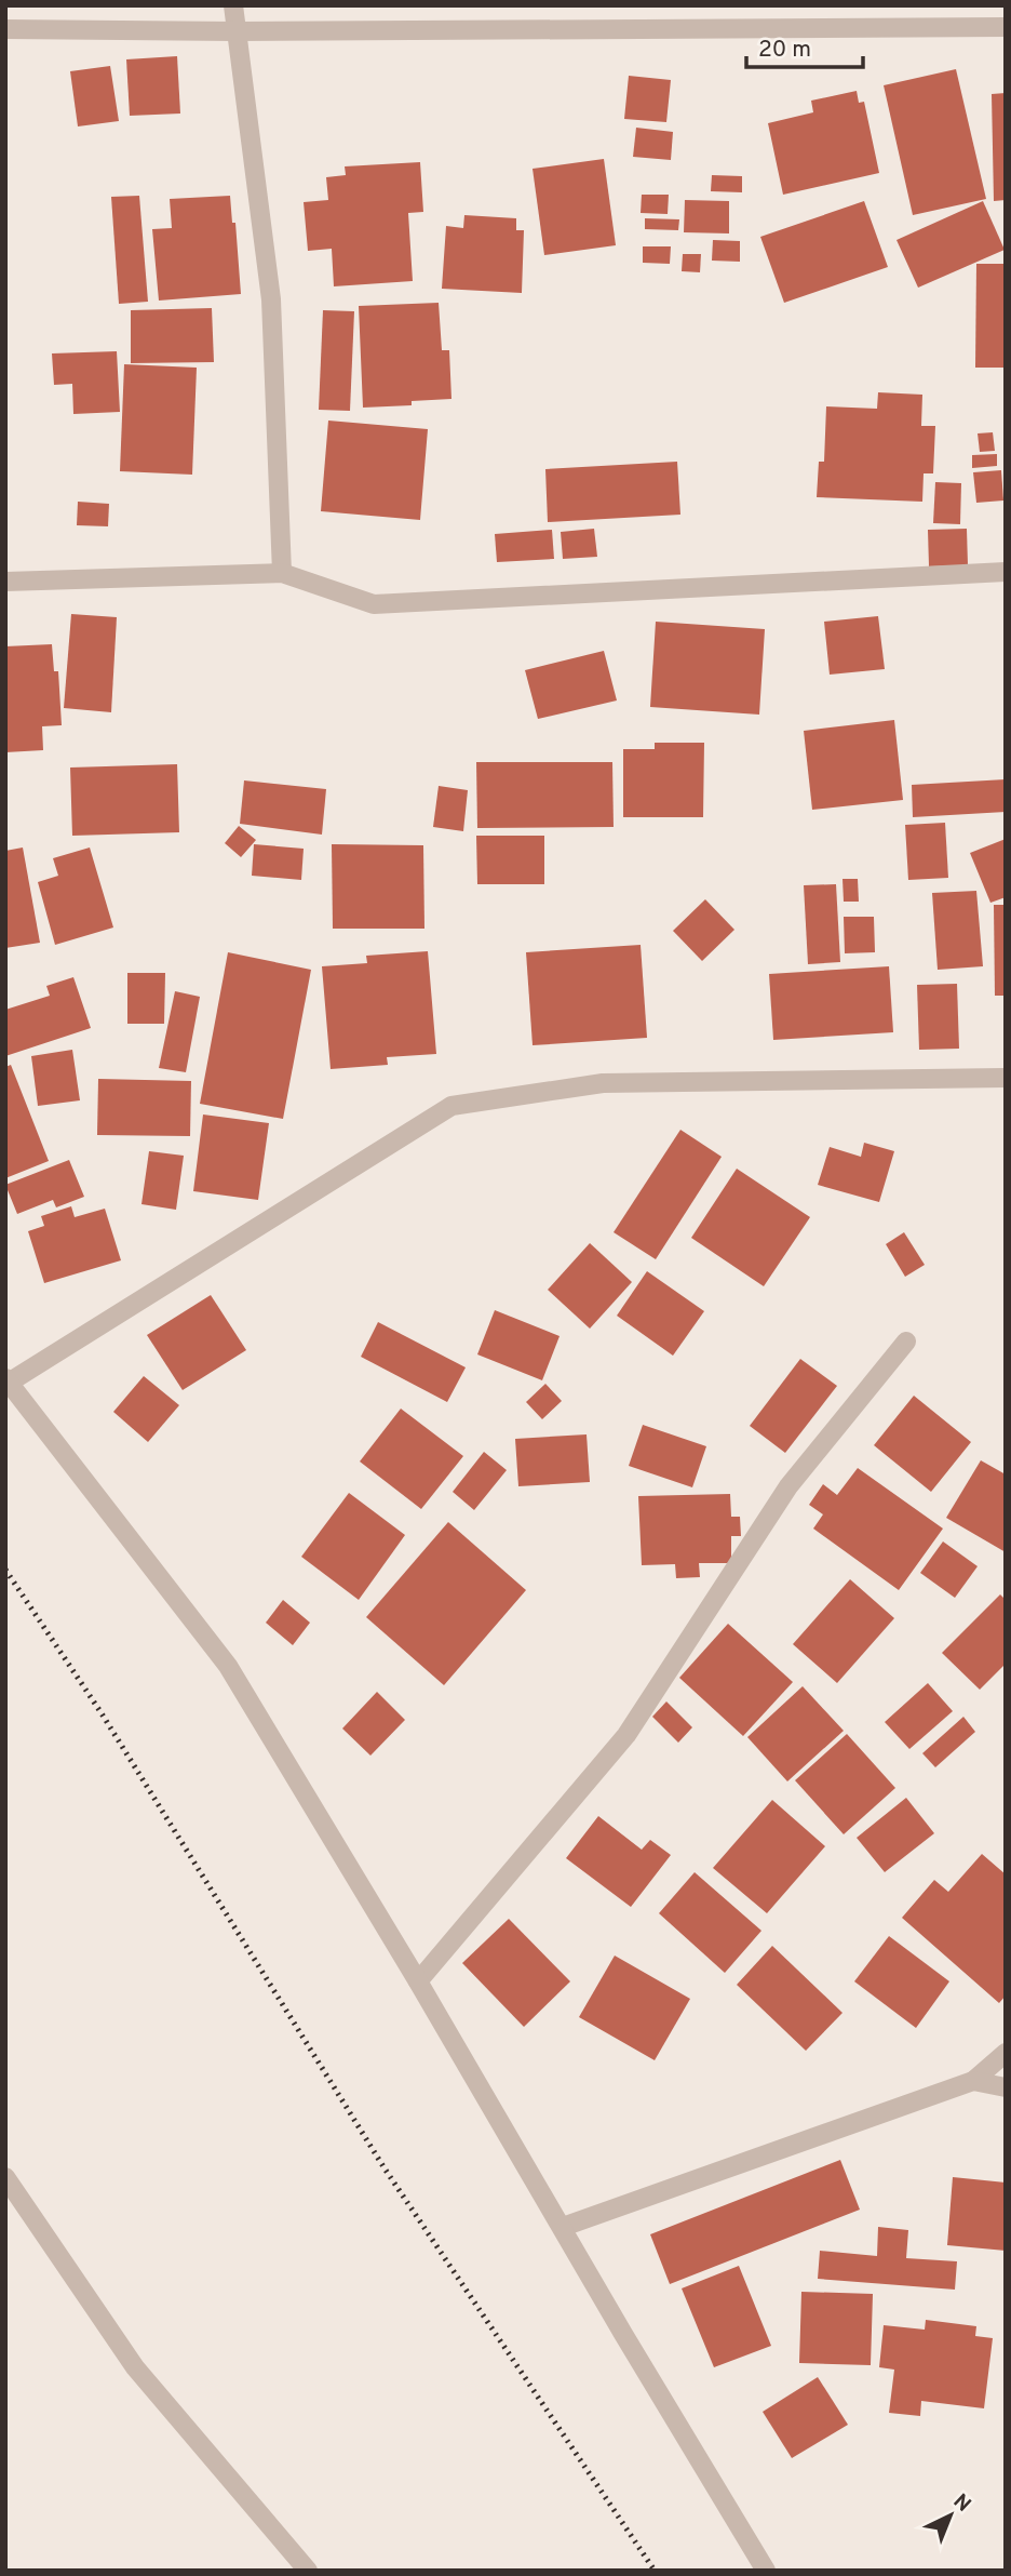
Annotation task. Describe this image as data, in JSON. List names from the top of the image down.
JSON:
{
  "scale_bar": "20 m",
  "north": "top right"
}
